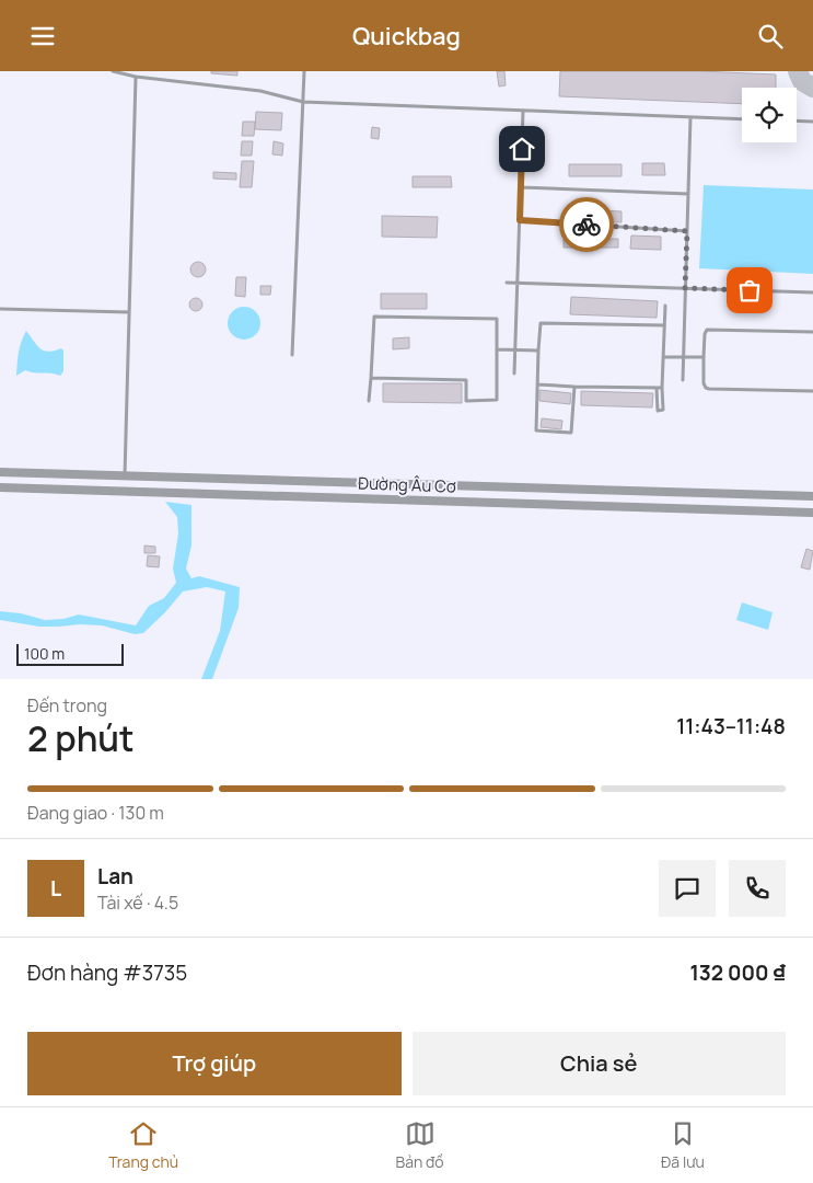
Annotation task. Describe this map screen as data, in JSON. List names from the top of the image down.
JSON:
{
  "streets": {
    "street": ["Đường Âu Cơ"]
  },
  "scale_bar": "100 m",
  "page": {
    "header": "Quickbag",
    "scale": "100 m",
    "heading": ["2 phút", "Đến trong", "11:43–11:48"],
    "panel": [
      "Lan",
      "Tài xế · 4.5",
      "Đơn hàng #3735",
      "132 000 ₫"
    ],
    "bar": "Đang giao · 130 m",
    "round": "L",
    "buttons": ["Trợ giúp", "Chia sẻ"],
    "tabs": ["Trang chủ", "Bản đồ", "Đã lưu"]
  }
}
